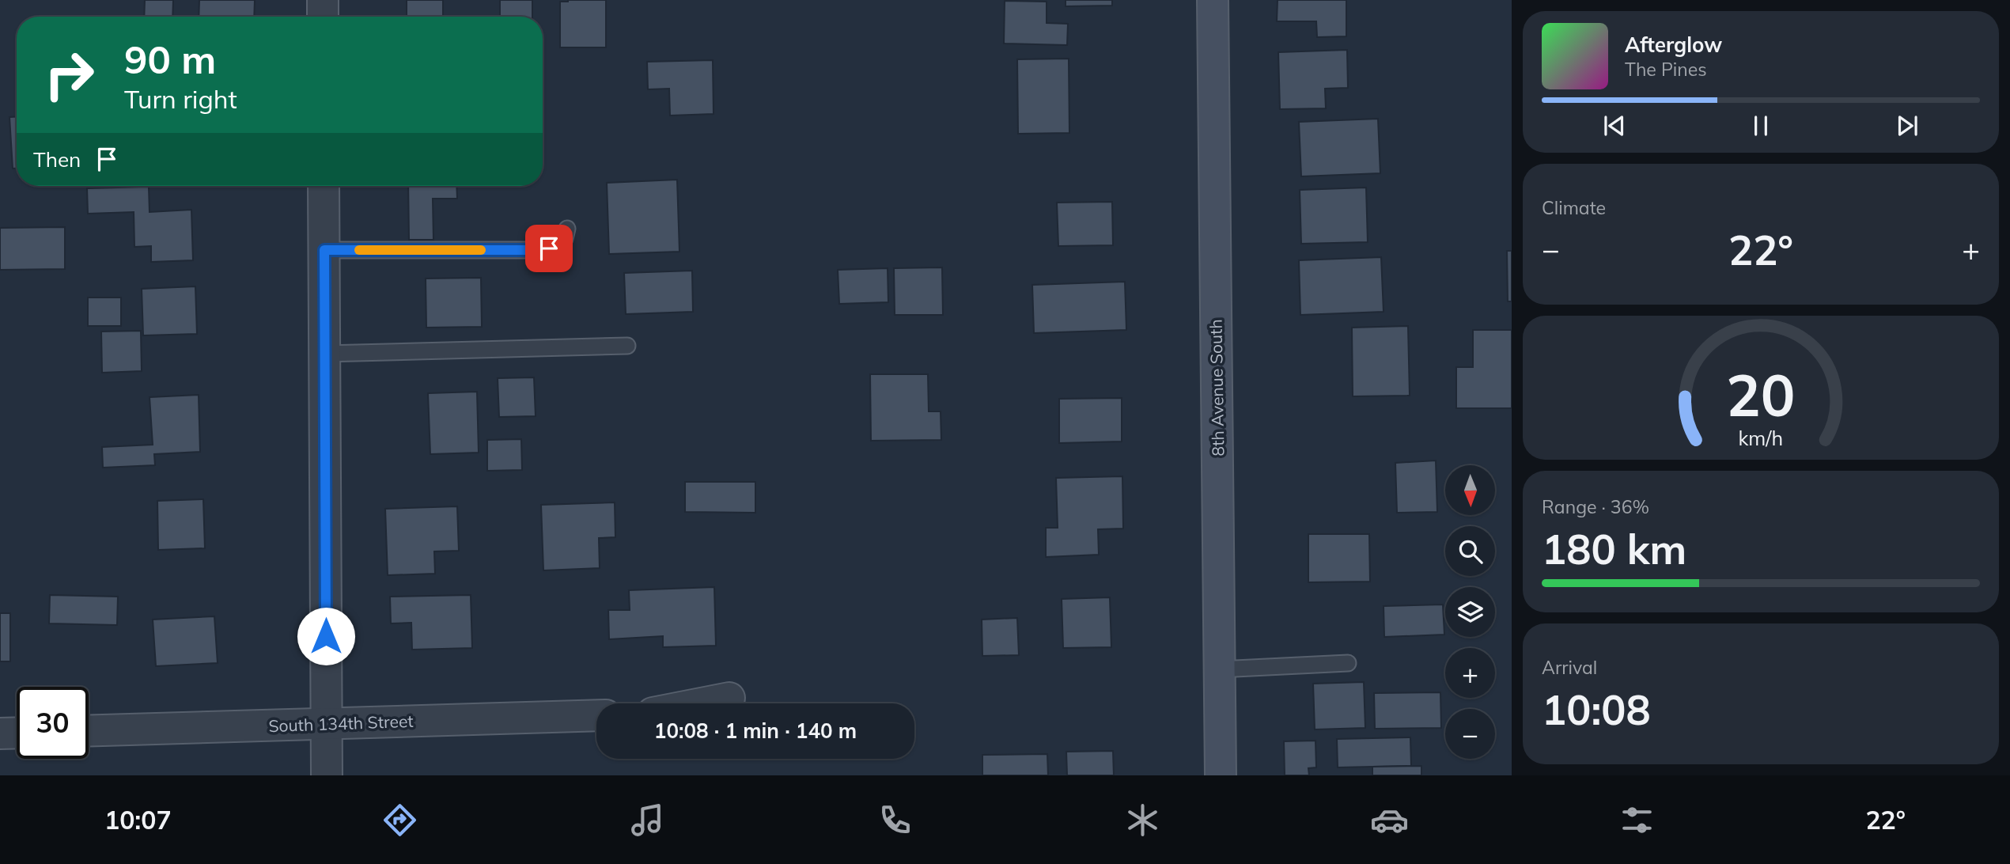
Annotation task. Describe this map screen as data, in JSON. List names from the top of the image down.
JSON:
{
  "streets": {
    "street": ["8th Avenue South", "South 134th Street"]
  },
  "north": "bottom",
  "page": {
    "turn": ["90 m", "Turn right"],
    "song": ["Afterglow", "The Pines"],
    "then": "Then",
    "tile": [
      "Climate",
      ["Range · 36%", "180 km"],
      ["Arrival", "10:08"]
    ],
    "heat": ["−", "22°", "+"],
    "map_buttons": ["+", "−"],
    "limit": "30",
    "trip": "10:08 · 1 min · 140 m",
    "tabs": ["10:07", "22°"],
    "gauge": ["20", "km/h"]
  }
}
